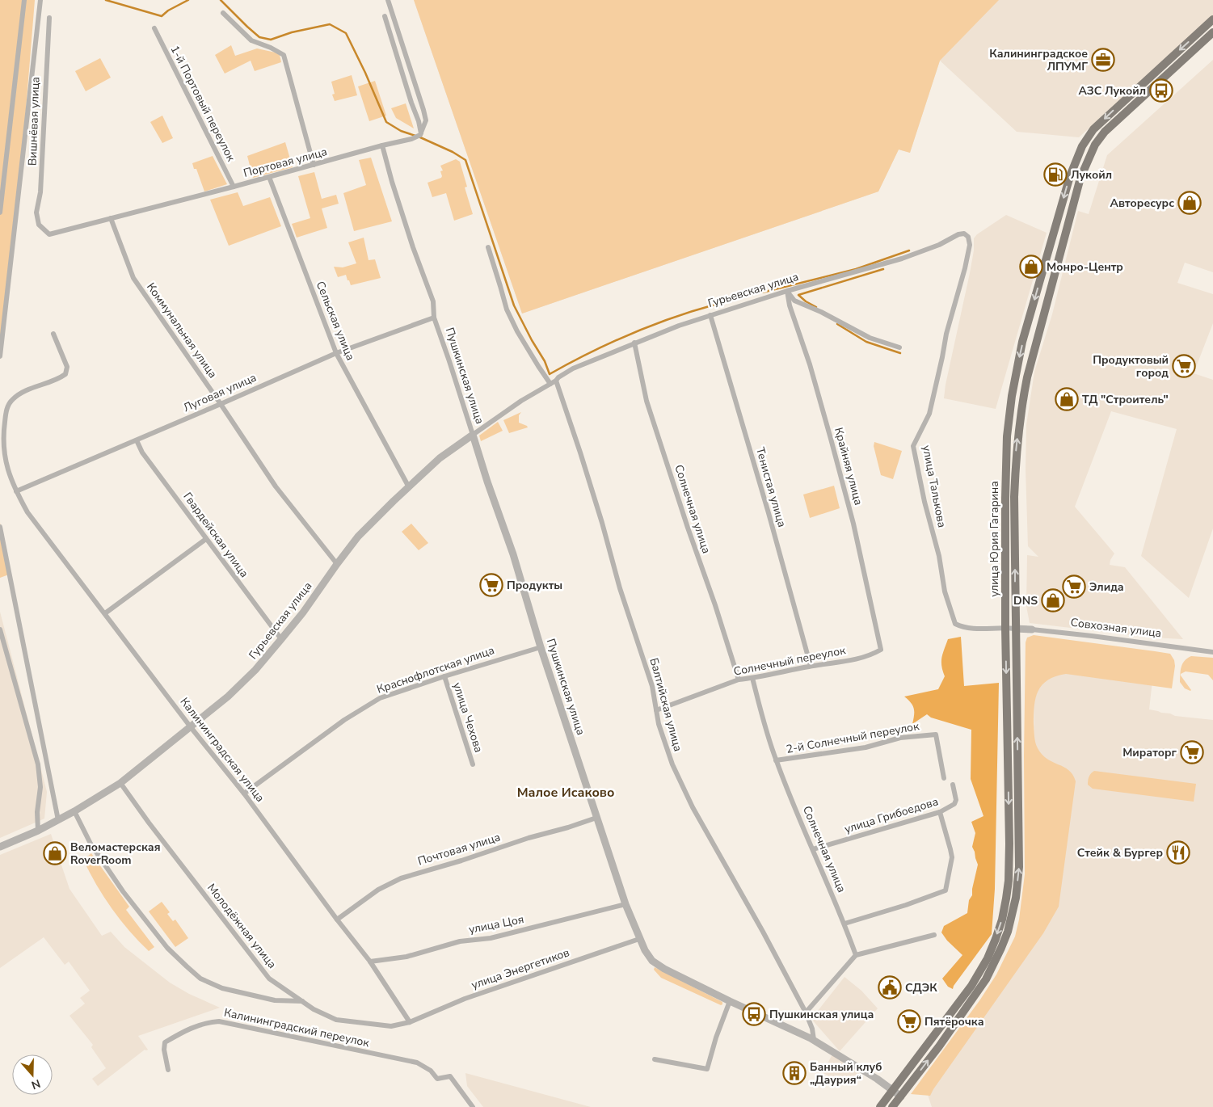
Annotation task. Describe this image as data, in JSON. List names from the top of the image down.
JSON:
{
  "streets": {
    "main road": ["улица Юрия Гагарина"],
    "street": [
      "1-й Портовый переулок",
      "Вишнёвая улица",
      "Портовая улица",
      "Гурьевская улица",
      "Сельская улица",
      "Коммунальная улица",
      "Пушкинская улица",
      "Луговая улица",
      "Крайняя улица",
      "улица Талькова",
      "Тенистая улица",
      "Солнечная улица",
      "Гвардейская улица",
      "Совхозная улица",
      "Солнечный переулок",
      "Краснофлотская улица",
      "Балтийская улица",
      "улица Чехова",
      "2-й Солнечный переулок",
      "Калининградская улица",
      "улица Грибоедова",
      "Почтовая улица",
      "улица Цоя",
      "Молодёжная улица",
      "улица Энергетиков",
      "Калининградский переулок"
    ]
  },
  "crossings": [
    ["1-й Портовый переулок", "Портовая улица"],
    ["Вишнёвая улица", "Портовая улица"],
    ["Портовая улица", "Сельская улица"],
    ["Портовая улица", "Коммунальная улица"],
    ["Портовая улица", "Пушкинская улица"],
    ["Гурьевская улица", "Сельская улица"],
    ["Гурьевская улица", "Коммунальная улица"],
    ["Гурьевская улица", "Пушкинская улица"],
    ["Гурьевская улица", "Крайняя улица"],
    ["Гурьевская улица", "улица Талькова"],
    ["Гурьевская улица", "Тенистая улица"],
    ["Гурьевская улица", "Солнечная улица"],
    ["Гурьевская улица", "Гвардейская улица"],
    ["Гурьевская улица", "Балтийская улица"],
    ["Гурьевская улица", "Калининградская улица"],
    ["Гурьевская улица", "Молодёжная улица"],
    ["Сельская улица", "Луговая улица"],
    ["Коммунальная улица", "Луговая улица"],
    ["Пушкинская улица", "Луговая улица"],
    ["Пушкинская улица", "улица Юрия Гагарина"],
    ["Пушкинская улица", "Краснофлотская улица"],
    ["Пушкинская улица", "Балтийская улица"],
    ["Пушкинская улица", "Почтовая улица"],
    ["Пушкинская улица", "улица Цоя"],
    ["Пушкинская улица", "улица Энергетиков"],
    ["Луговая улица", "Гвардейская улица"],
    ["Луговая улица", "Калининградская улица"],
    ["Крайняя улица", "Солнечный переулок"],
    ["улица Талькова", "улица Юрия Гагарина"],
    ["улица Талькова", "Совхозная улица"],
    ["Тенистая улица", "Солнечный переулок"],
    ["Солнечная улица", "Солнечный переулок"],
    ["Солнечная улица", "2-й Солнечный переулок"],
    ["Солнечная улица", "улица Грибоедова"],
    ["улица Юрия Гагарина", "Совхозная улица"],
    ["Солнечный переулок", "Балтийская улица"],
    ["Краснофлотская улица", "улица Чехова"],
    ["Краснофлотская улица", "Калининградская улица"],
    ["Калининградская улица", "Почтовая улица"],
    ["Калининградская улица", "улица Цоя"],
    ["Калининградская улица", "Молодёжная улица"],
    ["Калининградская улица", "улица Энергетиков"],
    ["Молодёжная улица", "улица Энергетиков"]
  ],
  "districts": ["Малое Исаково"],
  "places": {
    "office": ["Калининградское ЛПУМГ"],
    "bus stop": ["АЗС Лукойл", "Пушкинская улица"],
    "fuel station": ["Лукойл"],
    "shop": [
      "Авторесурс",
      "Монро-Центр",
      "ТД \"Строитель\"",
      "DNS",
      "Веломастерская RoverRoom"
    ],
    "supermarket": [
      "Продуктовый город",
      "Продукты",
      "Элида",
      "Мираторг",
      "Пятёрочка"
    ],
    "restaurant": ["Стейк & Бургер"],
    "public building": ["СДЭК"],
    "building": ["Банный клуб „Даурия“"]
  },
  "north": "bottom"
}
